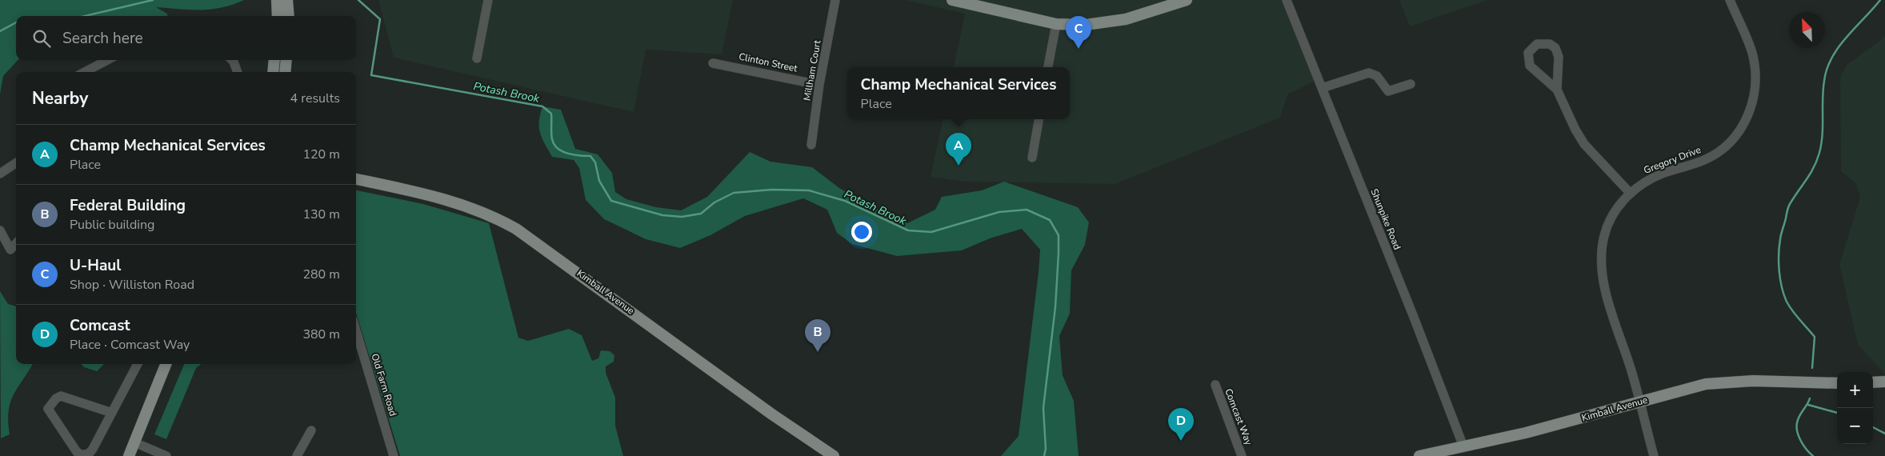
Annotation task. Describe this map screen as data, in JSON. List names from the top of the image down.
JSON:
{
  "streets": {
    "main road": ["Kimball Avenue"],
    "street": [
      "Clinton Street",
      "Millham Court",
      "Gregory Drive",
      "Shunpike Road",
      "Old Farm Road",
      "Comcast Way"
    ]
  },
  "crossings": [
    ["Clinton Street", "Millham Court"],
    ["Gregory Drive", "Kimball Avenue"],
    ["Shunpike Road", "Kimball Avenue"]
  ],
  "water": ["Potash Brook"],
  "north": "top left",
  "page": {
    "pins": [
      "C",
      "A",
      "B",
      "D"
    ],
    "search": "Search here",
    "popup": ["Champ Mechanical Services", "Place"],
    "heading": ["Nearby", "4 results"],
    "list": [
      {
        "mark": "A",
        "name": "Champ Mechanical Services",
        "note": "Place",
        "value": "120 m"
      },
      {
        "mark": "B",
        "name": "Federal Building",
        "note": "Public building",
        "value": "130 m"
      },
      {
        "mark": "C",
        "name": "U-Haul",
        "note": "Shop · Williston Road",
        "value": "280 m"
      },
      {
        "mark": "D",
        "name": "Comcast",
        "note": "Place · Comcast Way",
        "value": "380 m"
      }
    ],
    "map_buttons": ["+", "−"]
  }
}
